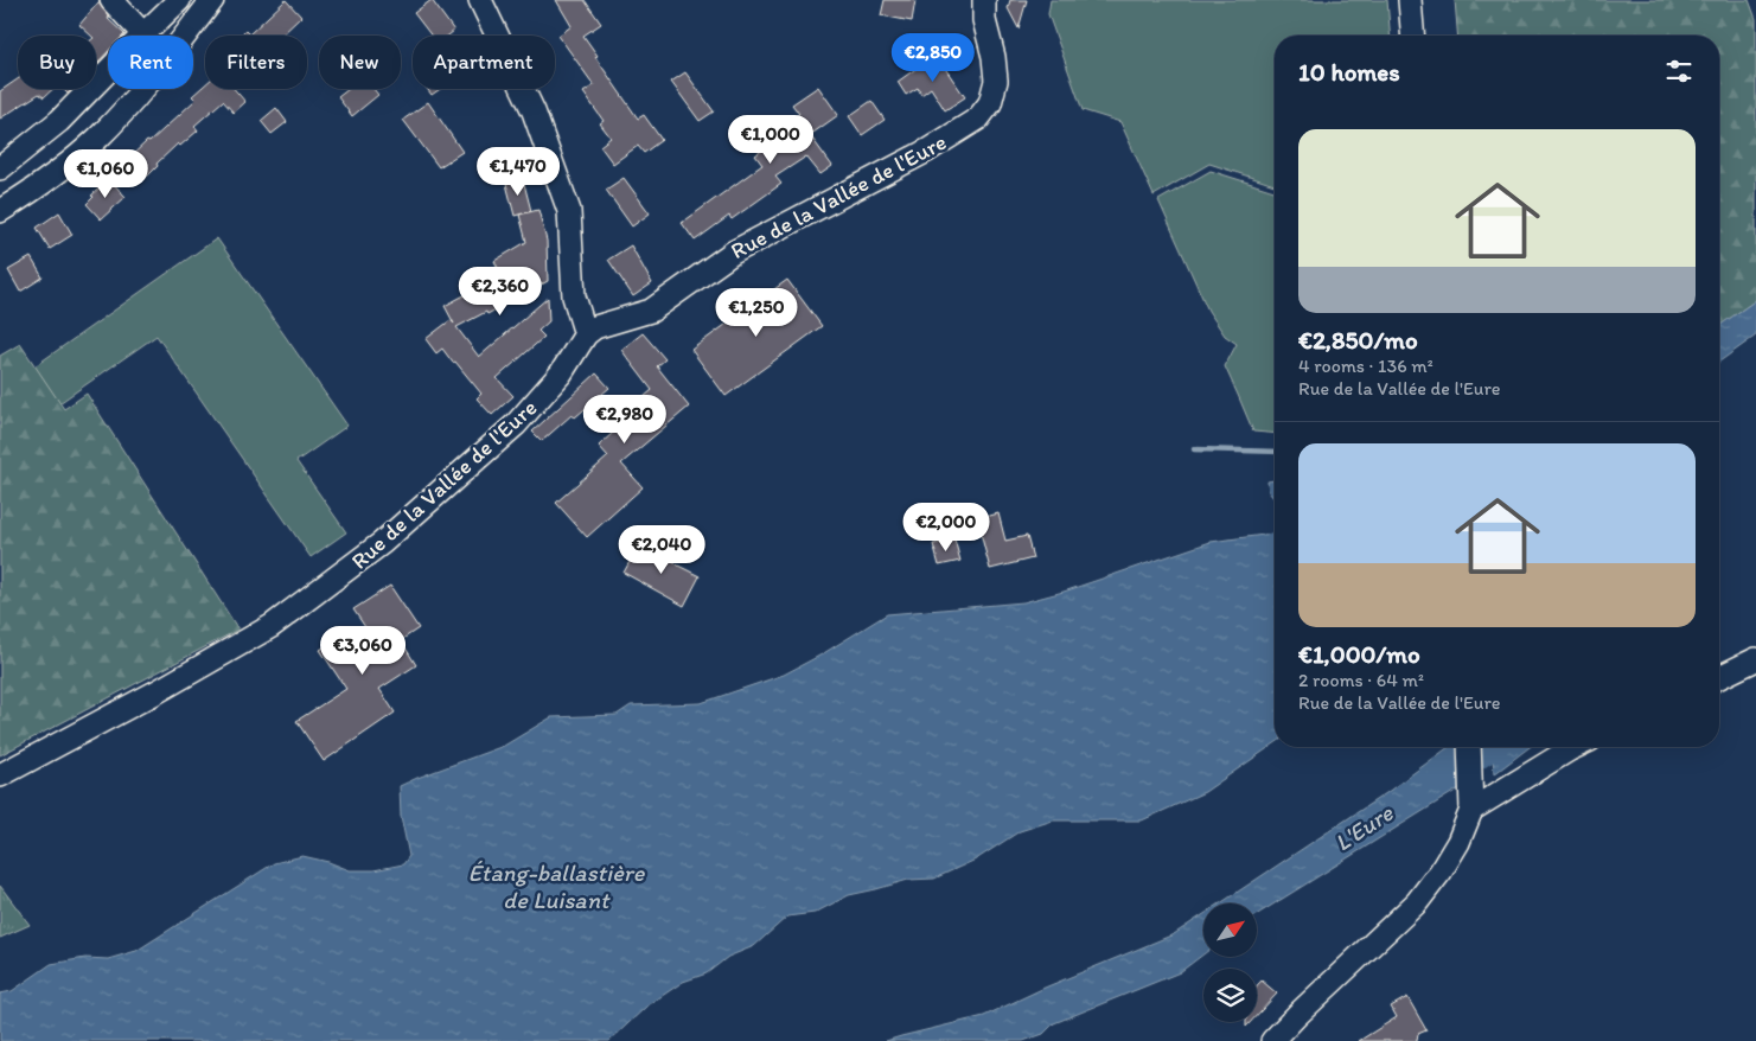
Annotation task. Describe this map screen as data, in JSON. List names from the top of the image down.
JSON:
{
  "streets": {
    "street": ["Rue de la Vallée de l'Eure"]
  },
  "water": ["L'Eure", "Étang-ballastière de Luisant"],
  "north": "top right",
  "page": {
    "price": [
      "€2,850",
      "€1,000",
      "€1,470",
      "€1,060",
      "€2,360",
      "€1,250",
      "€2,980",
      "€2,000",
      "€2,040",
      "€3,060"
    ],
    "chip": [
      "Buy",
      "Rent",
      "Filters",
      "New",
      "Apartment"
    ],
    "heading": "10 homes",
    "list": [
      {
        "name": "€2,850/mo",
        "note": "4 rooms · 136 m² · Rue de la Vallée de l'Eure"
      },
      {
        "name": "€1,000/mo",
        "note": "2 rooms · 64 m² · Rue de la Vallée de l'Eure"
      }
    ]
  }
}
